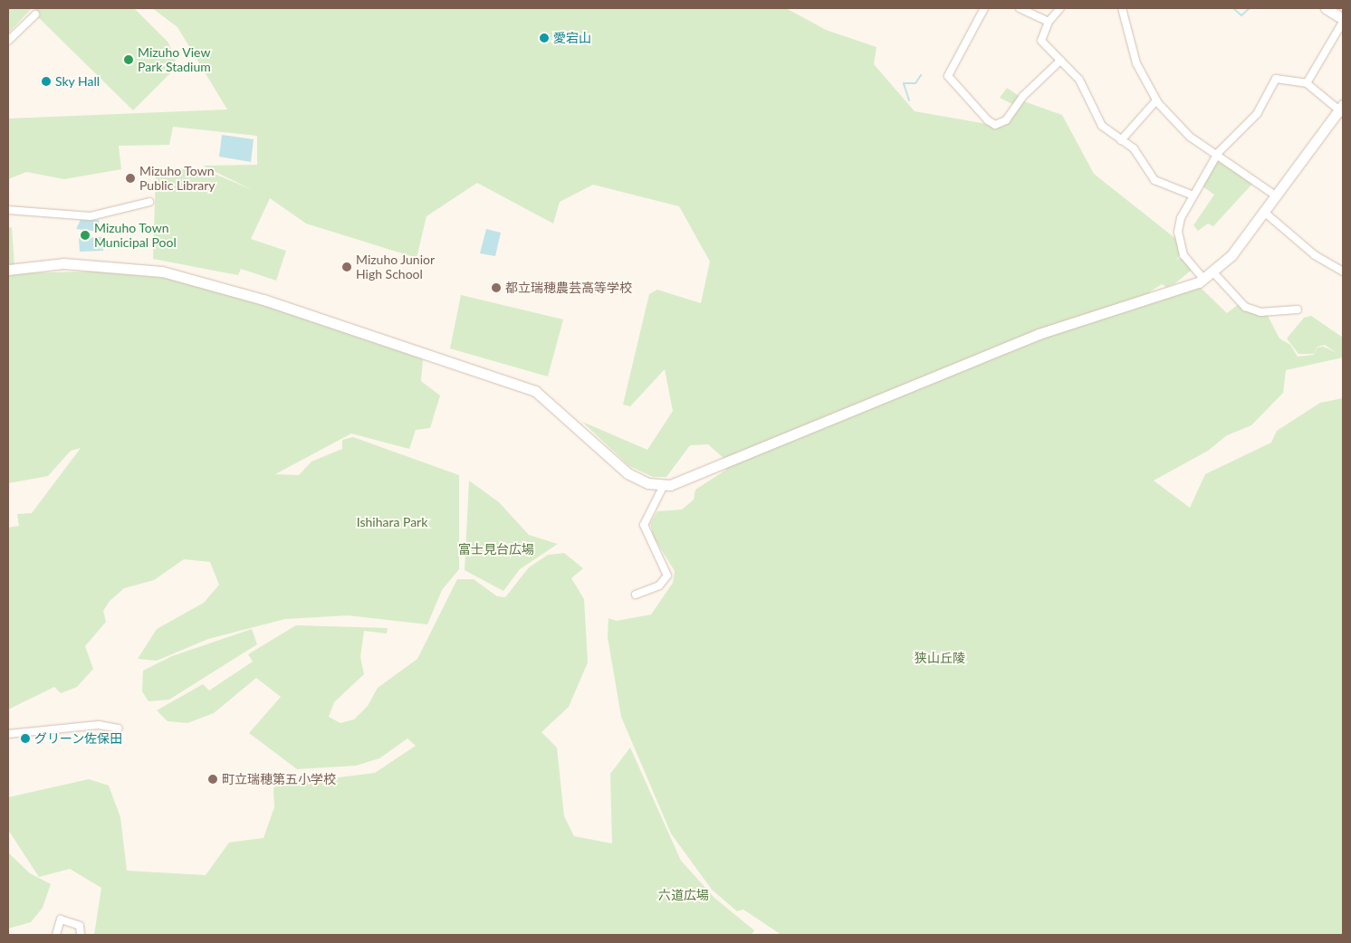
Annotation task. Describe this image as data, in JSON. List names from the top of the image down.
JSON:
{
  "parks": [
    "Ishihara Park",
    "富士見台広場",
    "狭山丘陵",
    "六道広場"
  ],
  "places": [
    "愛宕山",
    "Mizuho View Park Stadium",
    "Sky Hall",
    "Mizuho Town Public Library",
    "Mizuho Town Municipal Pool",
    "Mizuho Junior High School",
    "都立瑞穂農芸高等学校",
    "グリーン佐保田",
    "町立瑞穂第五小学校"
  ]
}
